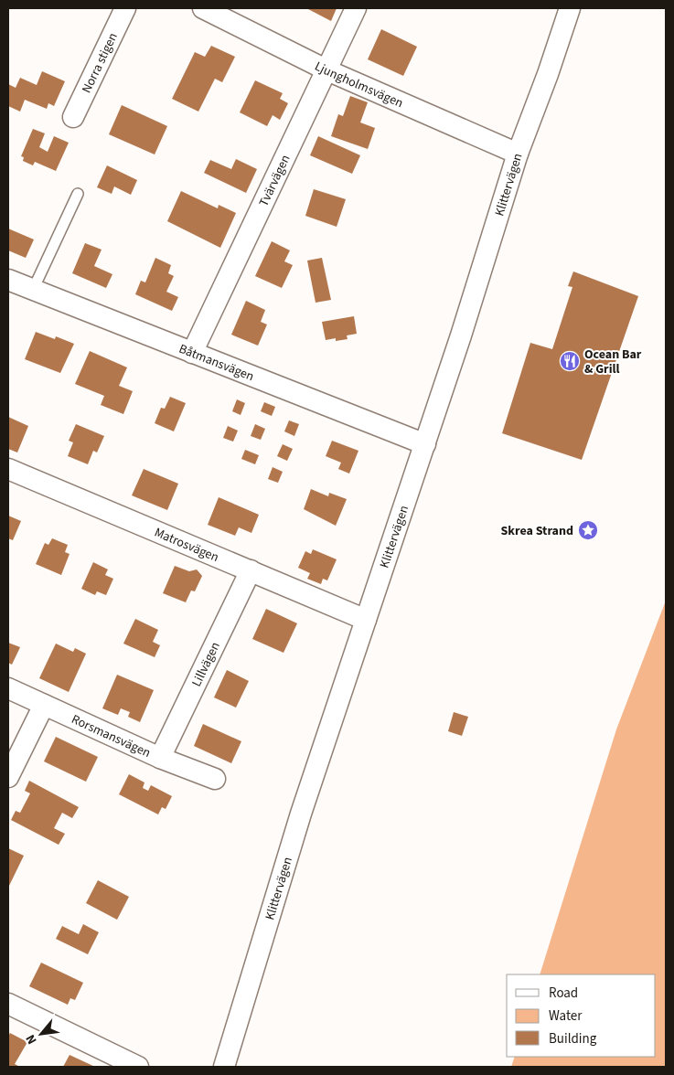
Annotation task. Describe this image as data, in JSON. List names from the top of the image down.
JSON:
{
  "streets": {
    "street": [
      "Norra stigen",
      "Ljungholmsvägen",
      "Tvärvägen",
      "Klittervägen",
      "Båtmansvägen",
      "Matrosvägen",
      "Lillvägen",
      "Rorsmansvägen"
    ]
  },
  "crossings": [
    ["Ljungholmsvägen", "Tvärvägen"],
    ["Ljungholmsvägen", "Klittervägen"],
    ["Tvärvägen", "Båtmansvägen"],
    ["Klittervägen", "Båtmansvägen"],
    ["Klittervägen", "Matrosvägen"],
    ["Matrosvägen", "Lillvägen"],
    ["Lillvägen", "Rorsmansvägen"]
  ],
  "places": {
    "restaurant": ["Ocean Bar & Grill"],
    "place": ["Skrea Strand"]
  },
  "legend": ["Road", "Water", "Building"],
  "north": "bottom left"
}
